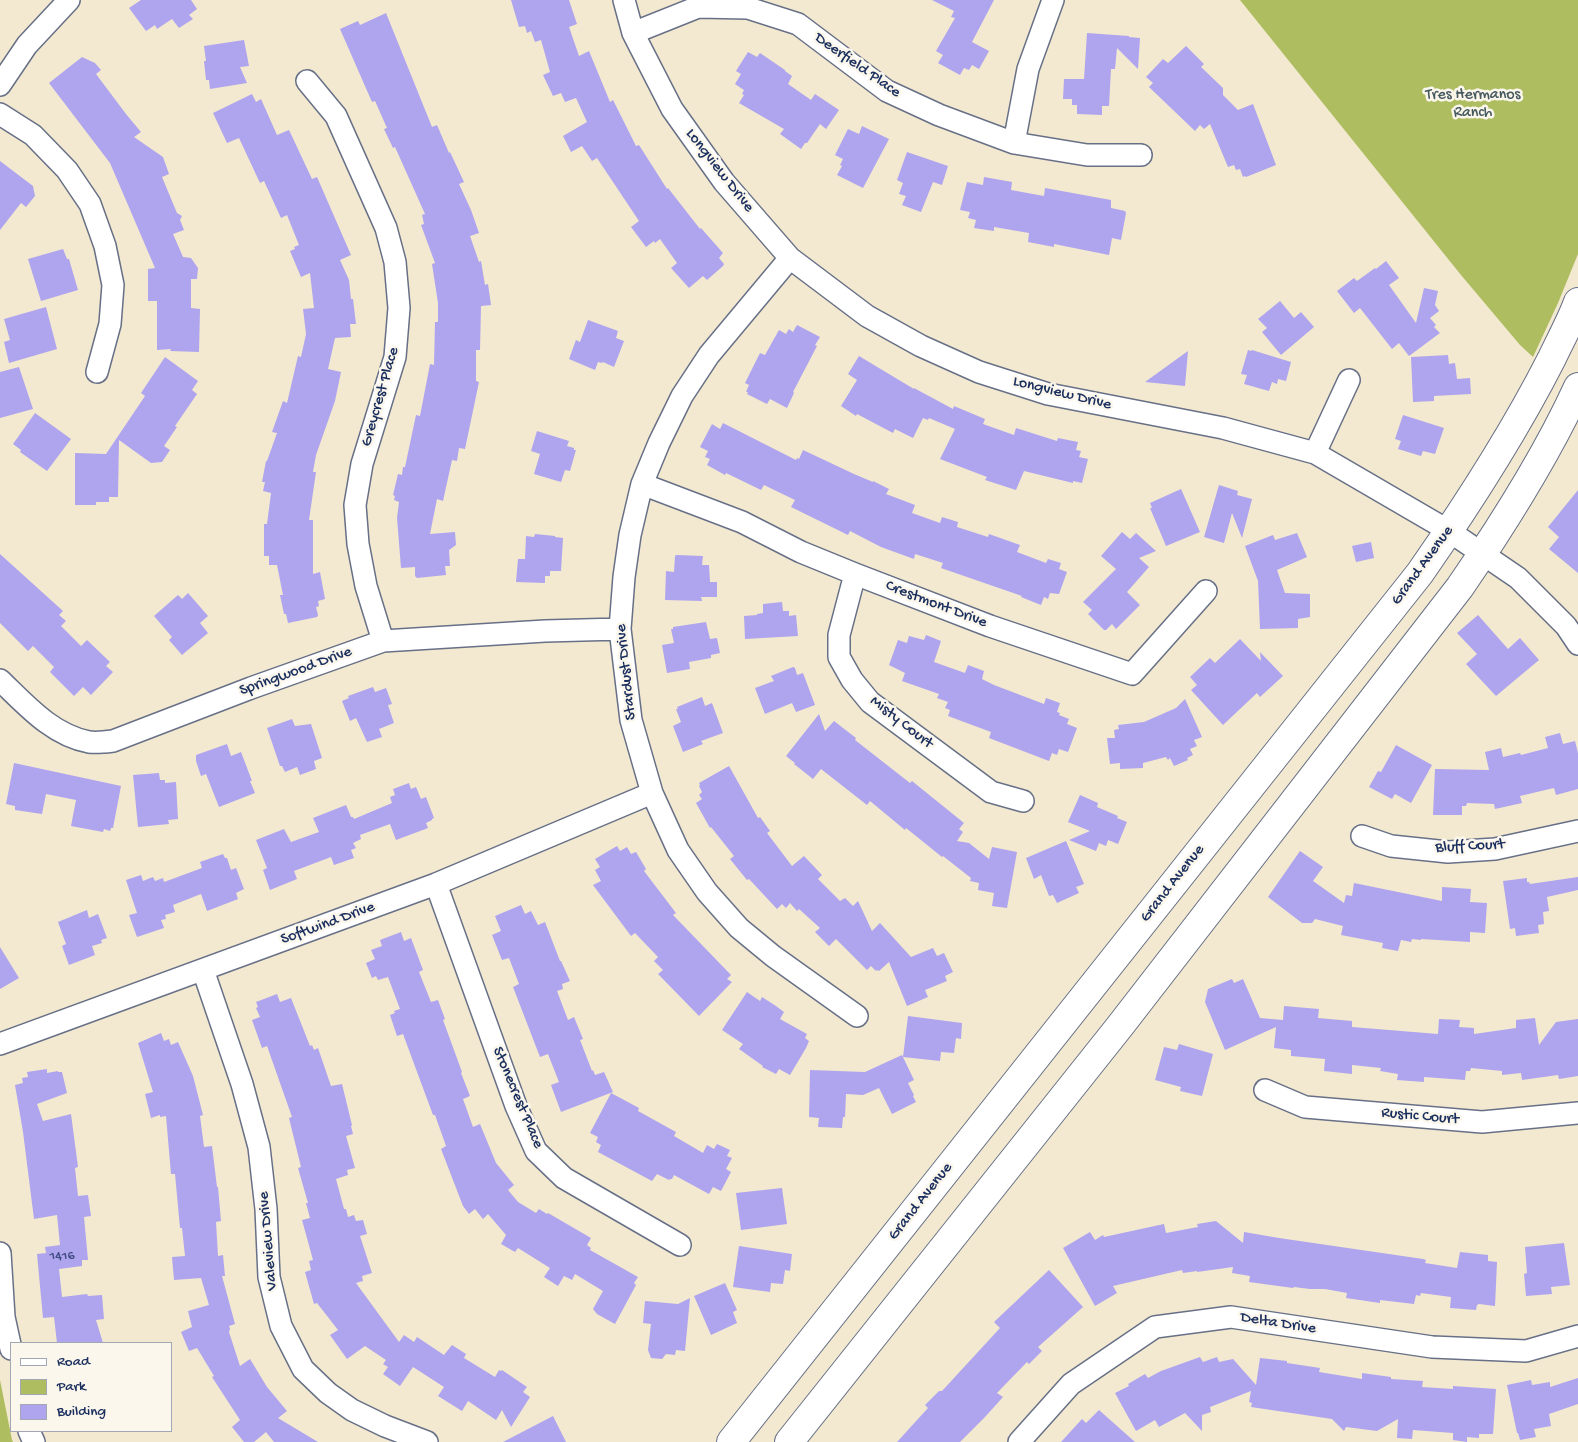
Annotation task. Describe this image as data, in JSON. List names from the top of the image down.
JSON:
{
  "streets": {
    "main road": ["Grand Avenue"],
    "street": [
      "Deerfield Place",
      "Longview Drive",
      "Greycrest Place",
      "Crestmont Drive",
      "Springwood Drive",
      "Stardust Drive",
      "Misty Court",
      "Bluff Court",
      "Softwind Drive",
      "Stonecrest Place",
      "Rustic Court",
      "Valeview Drive",
      "Delta Drive"
    ]
  },
  "crossings": [
    ["Deerfield Place", "Longview Drive"],
    ["Longview Drive", "Grand Avenue"],
    ["Longview Drive", "Stardust Drive"],
    ["Greycrest Place", "Springwood Drive"],
    ["Crestmont Drive", "Stardust Drive"],
    ["Crestmont Drive", "Misty Court"],
    ["Springwood Drive", "Stardust Drive"],
    ["Stardust Drive", "Softwind Drive"],
    ["Softwind Drive", "Stonecrest Place"],
    ["Softwind Drive", "Valeview Drive"]
  ],
  "parks": ["Tres Hermanos Ranch"],
  "house_numbers": ["1416"],
  "legend": ["Road", "Park", "Building"]
}
